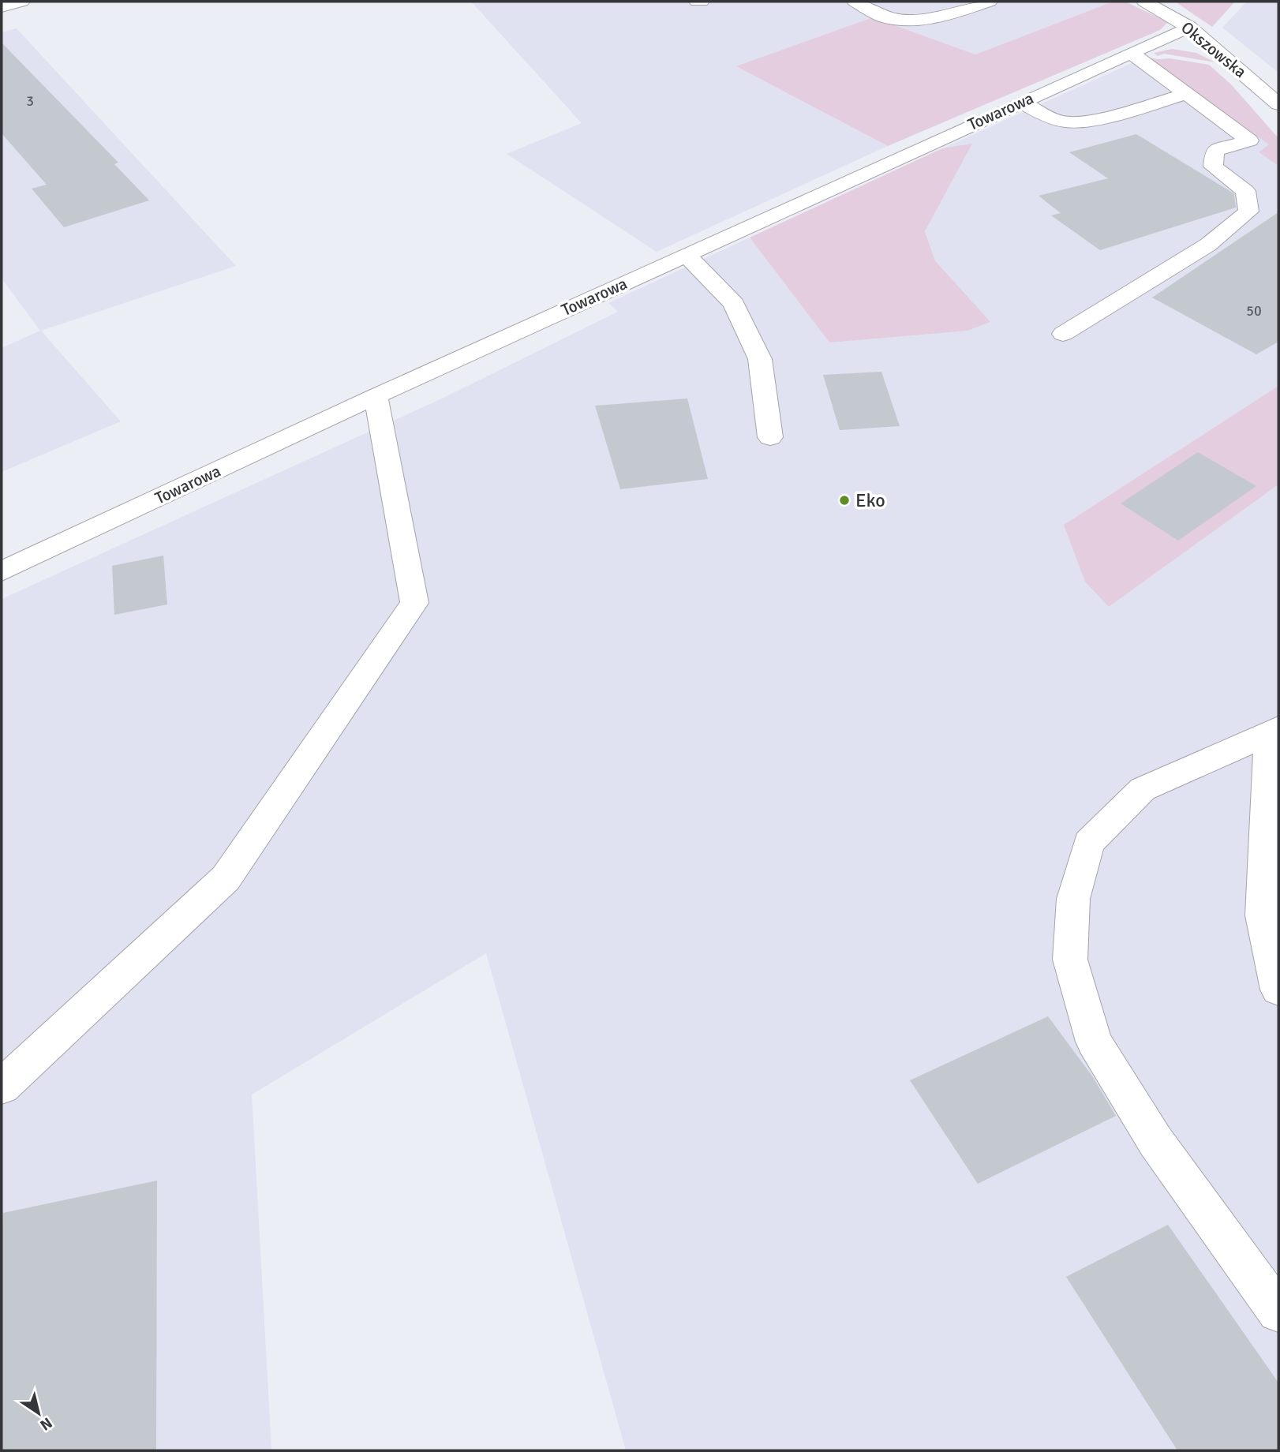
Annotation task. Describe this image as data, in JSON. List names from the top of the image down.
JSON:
{
  "streets": {
    "street": ["Okszowska", "Towarowa"]
  },
  "crossings": [
    ["Okszowska", "Towarowa"]
  ],
  "places": ["Eko"],
  "house_numbers": ["3", "50"],
  "north": "bottom right"
}
